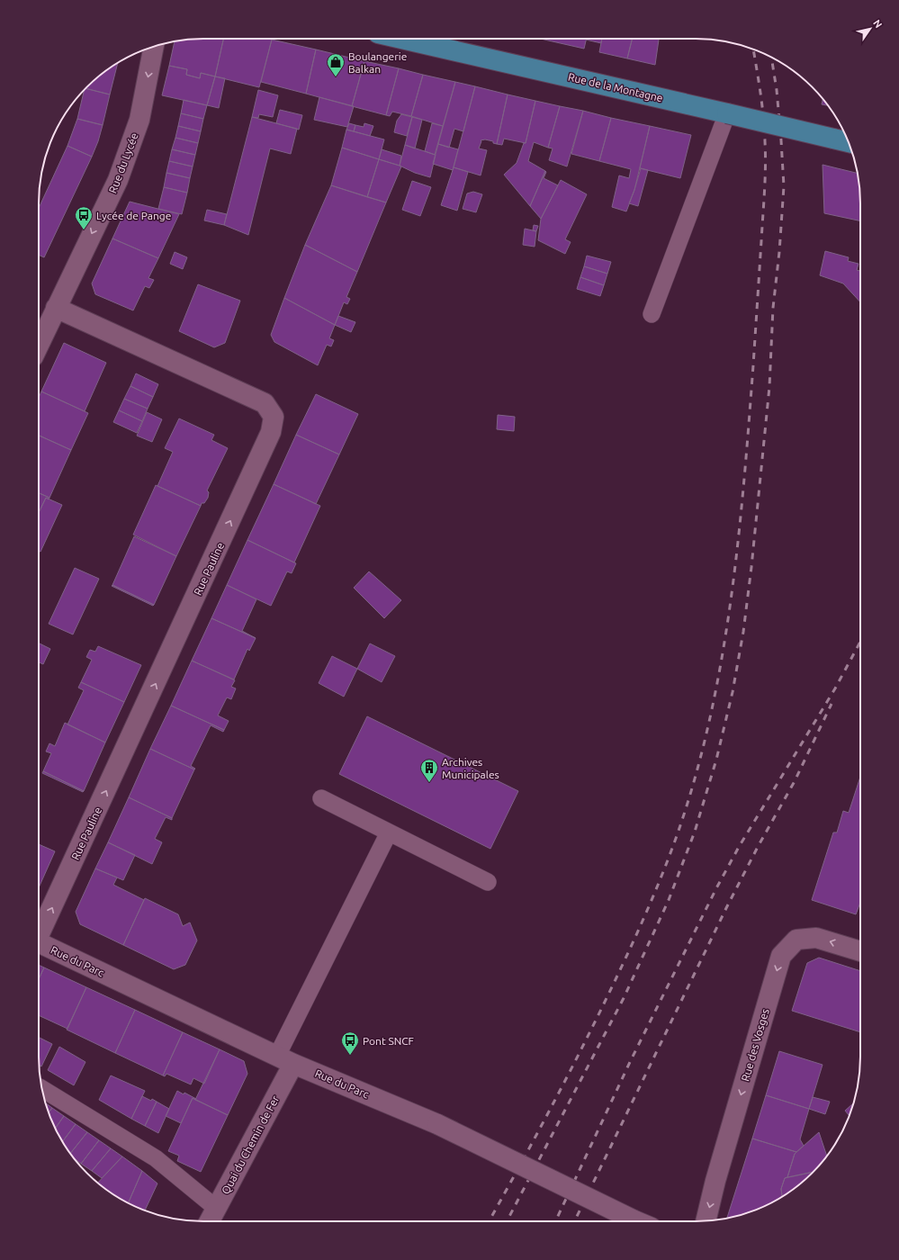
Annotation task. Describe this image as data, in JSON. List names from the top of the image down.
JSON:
{
  "streets": {
    "main road": ["Rue de la Montagne"],
    "street": [
      "Rue du Lycée",
      "Rue Pauline",
      "Rue du Parc",
      "Rue des Vosges",
      "Quai du Chemin de Fer"
    ]
  },
  "crossings": [
    ["Rue du Lycée", "Rue Pauline"],
    ["Rue du Parc", "Quai du Chemin de Fer"]
  ],
  "one_way": ["Rue du Lycée", "Rue des Vosges"],
  "places": {
    "shop": ["Boulangerie Balkan"],
    "bus stop": ["Lycée de Pange", "Pont SNCF"],
    "building": ["Archives Municipales"]
  },
  "north": "top right"
}
